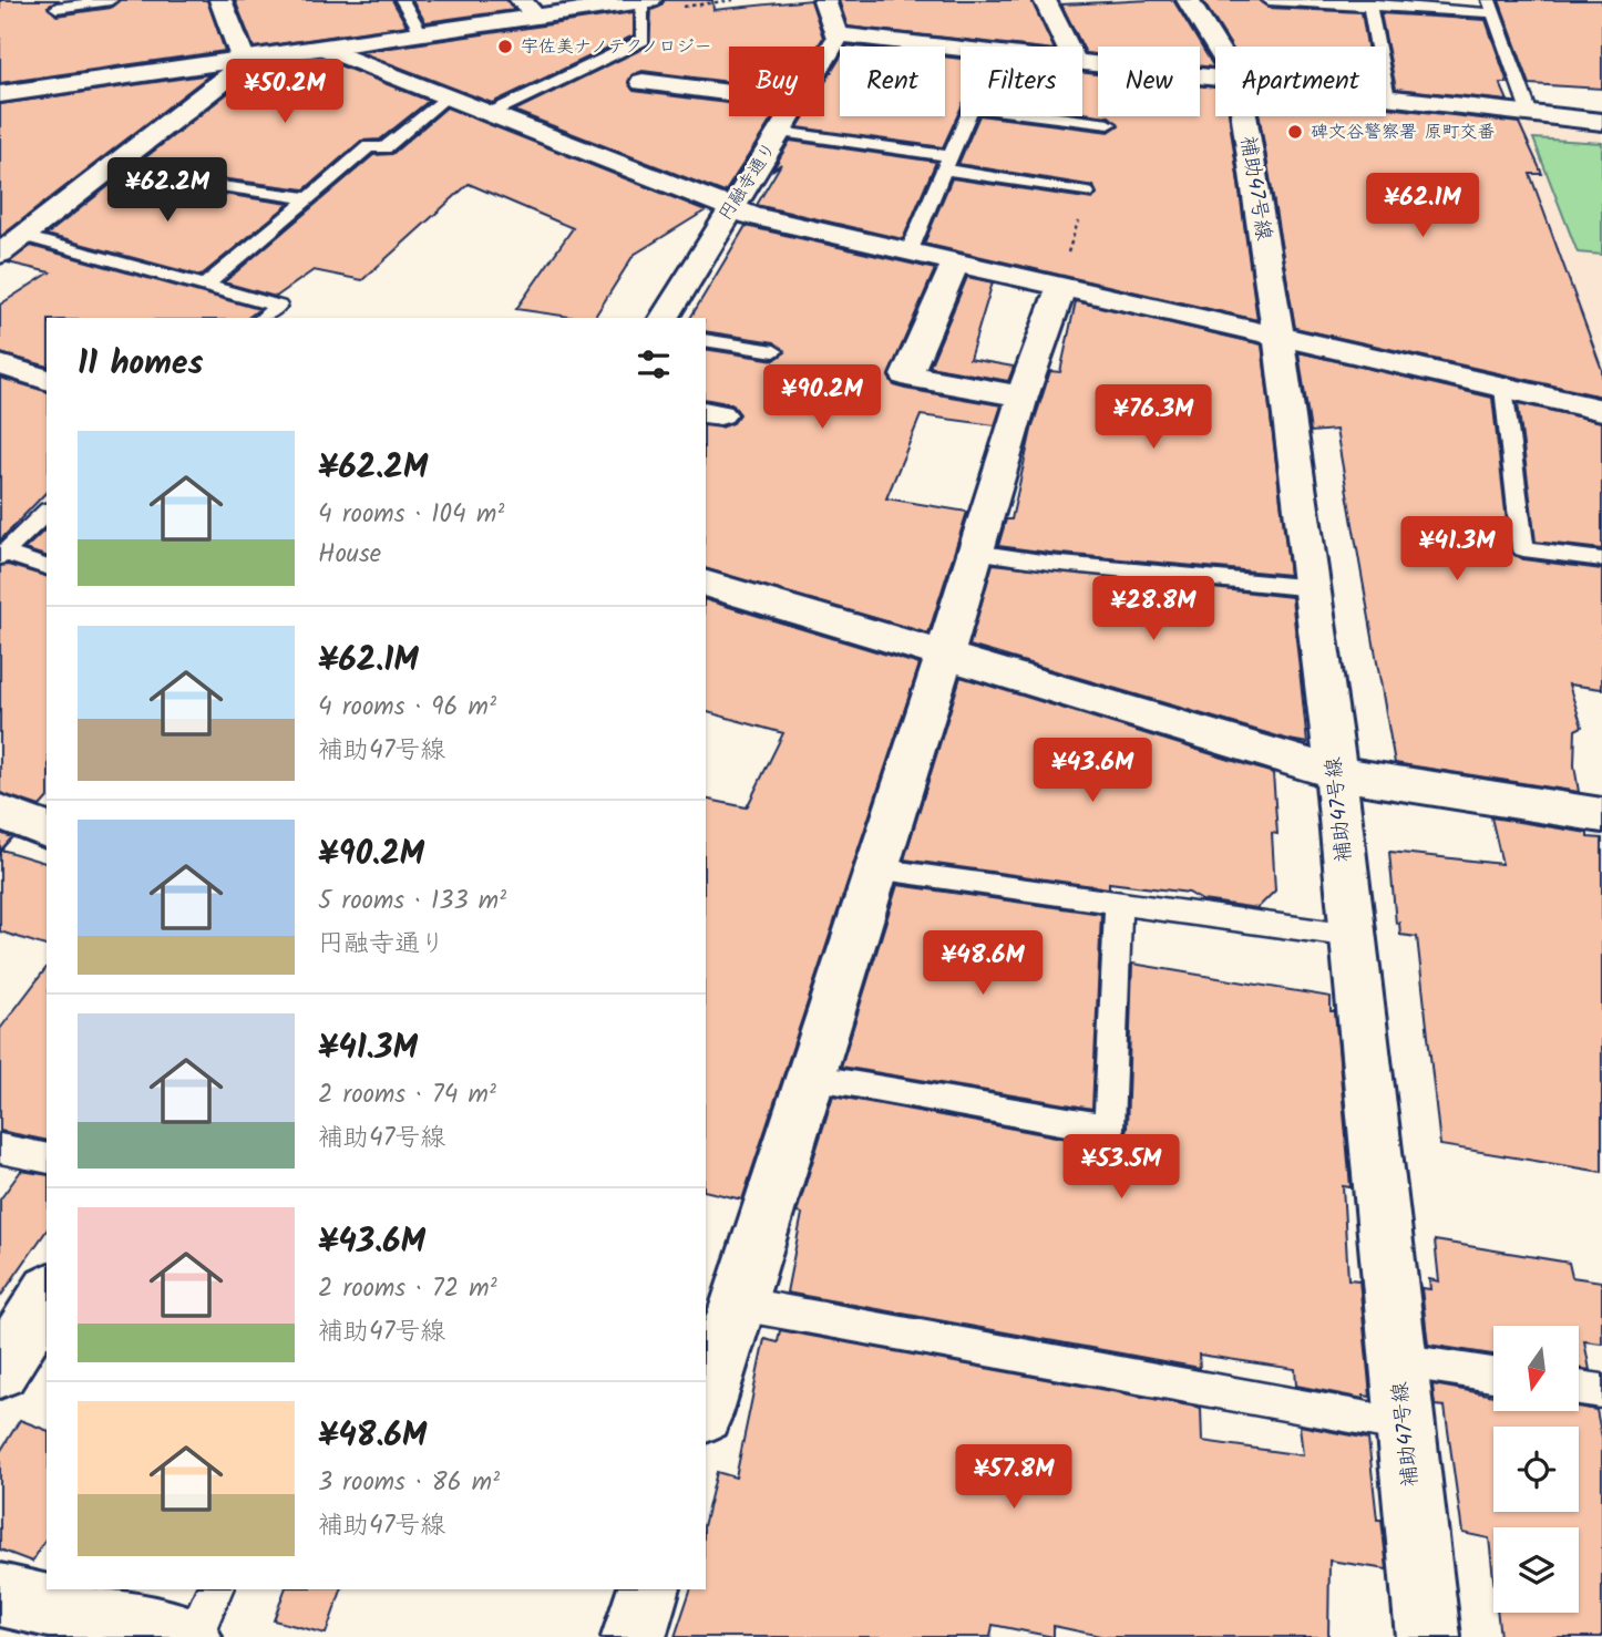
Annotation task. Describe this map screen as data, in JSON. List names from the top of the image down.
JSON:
{
  "streets": {
    "street": ["円融寺通り", "補助47号線"]
  },
  "places": ["宇佐美ナノテクノロジー", "碑文谷警察署 原町交番"],
  "north": "bottom",
  "page": {
    "chip": [
      "Buy",
      "Rent",
      "Filters",
      "New",
      "Apartment"
    ],
    "price": [
      "¥50.2M",
      "¥62.2M",
      "¥62.1M",
      "¥90.2M",
      "¥76.3M",
      "¥41.3M",
      "¥28.8M",
      "¥43.6M",
      "¥48.6M",
      "¥53.5M",
      "¥57.8M"
    ],
    "heading": "11 homes",
    "list": [
      {
        "name": "¥62.2M",
        "note": "4 rooms · 104 m² · House"
      },
      {
        "name": "¥62.1M",
        "note": "4 rooms · 96 m² · 補助47号線"
      },
      {
        "name": "¥90.2M",
        "note": "5 rooms · 133 m² · 円融寺通り"
      },
      {
        "name": "¥41.3M",
        "note": "2 rooms · 74 m² · 補助47号線"
      },
      {
        "name": "¥43.6M",
        "note": "2 rooms · 72 m² · 補助47号線"
      },
      {
        "name": "¥48.6M",
        "note": "3 rooms · 86 m² · 補助47号線"
      }
    ]
  }
}
